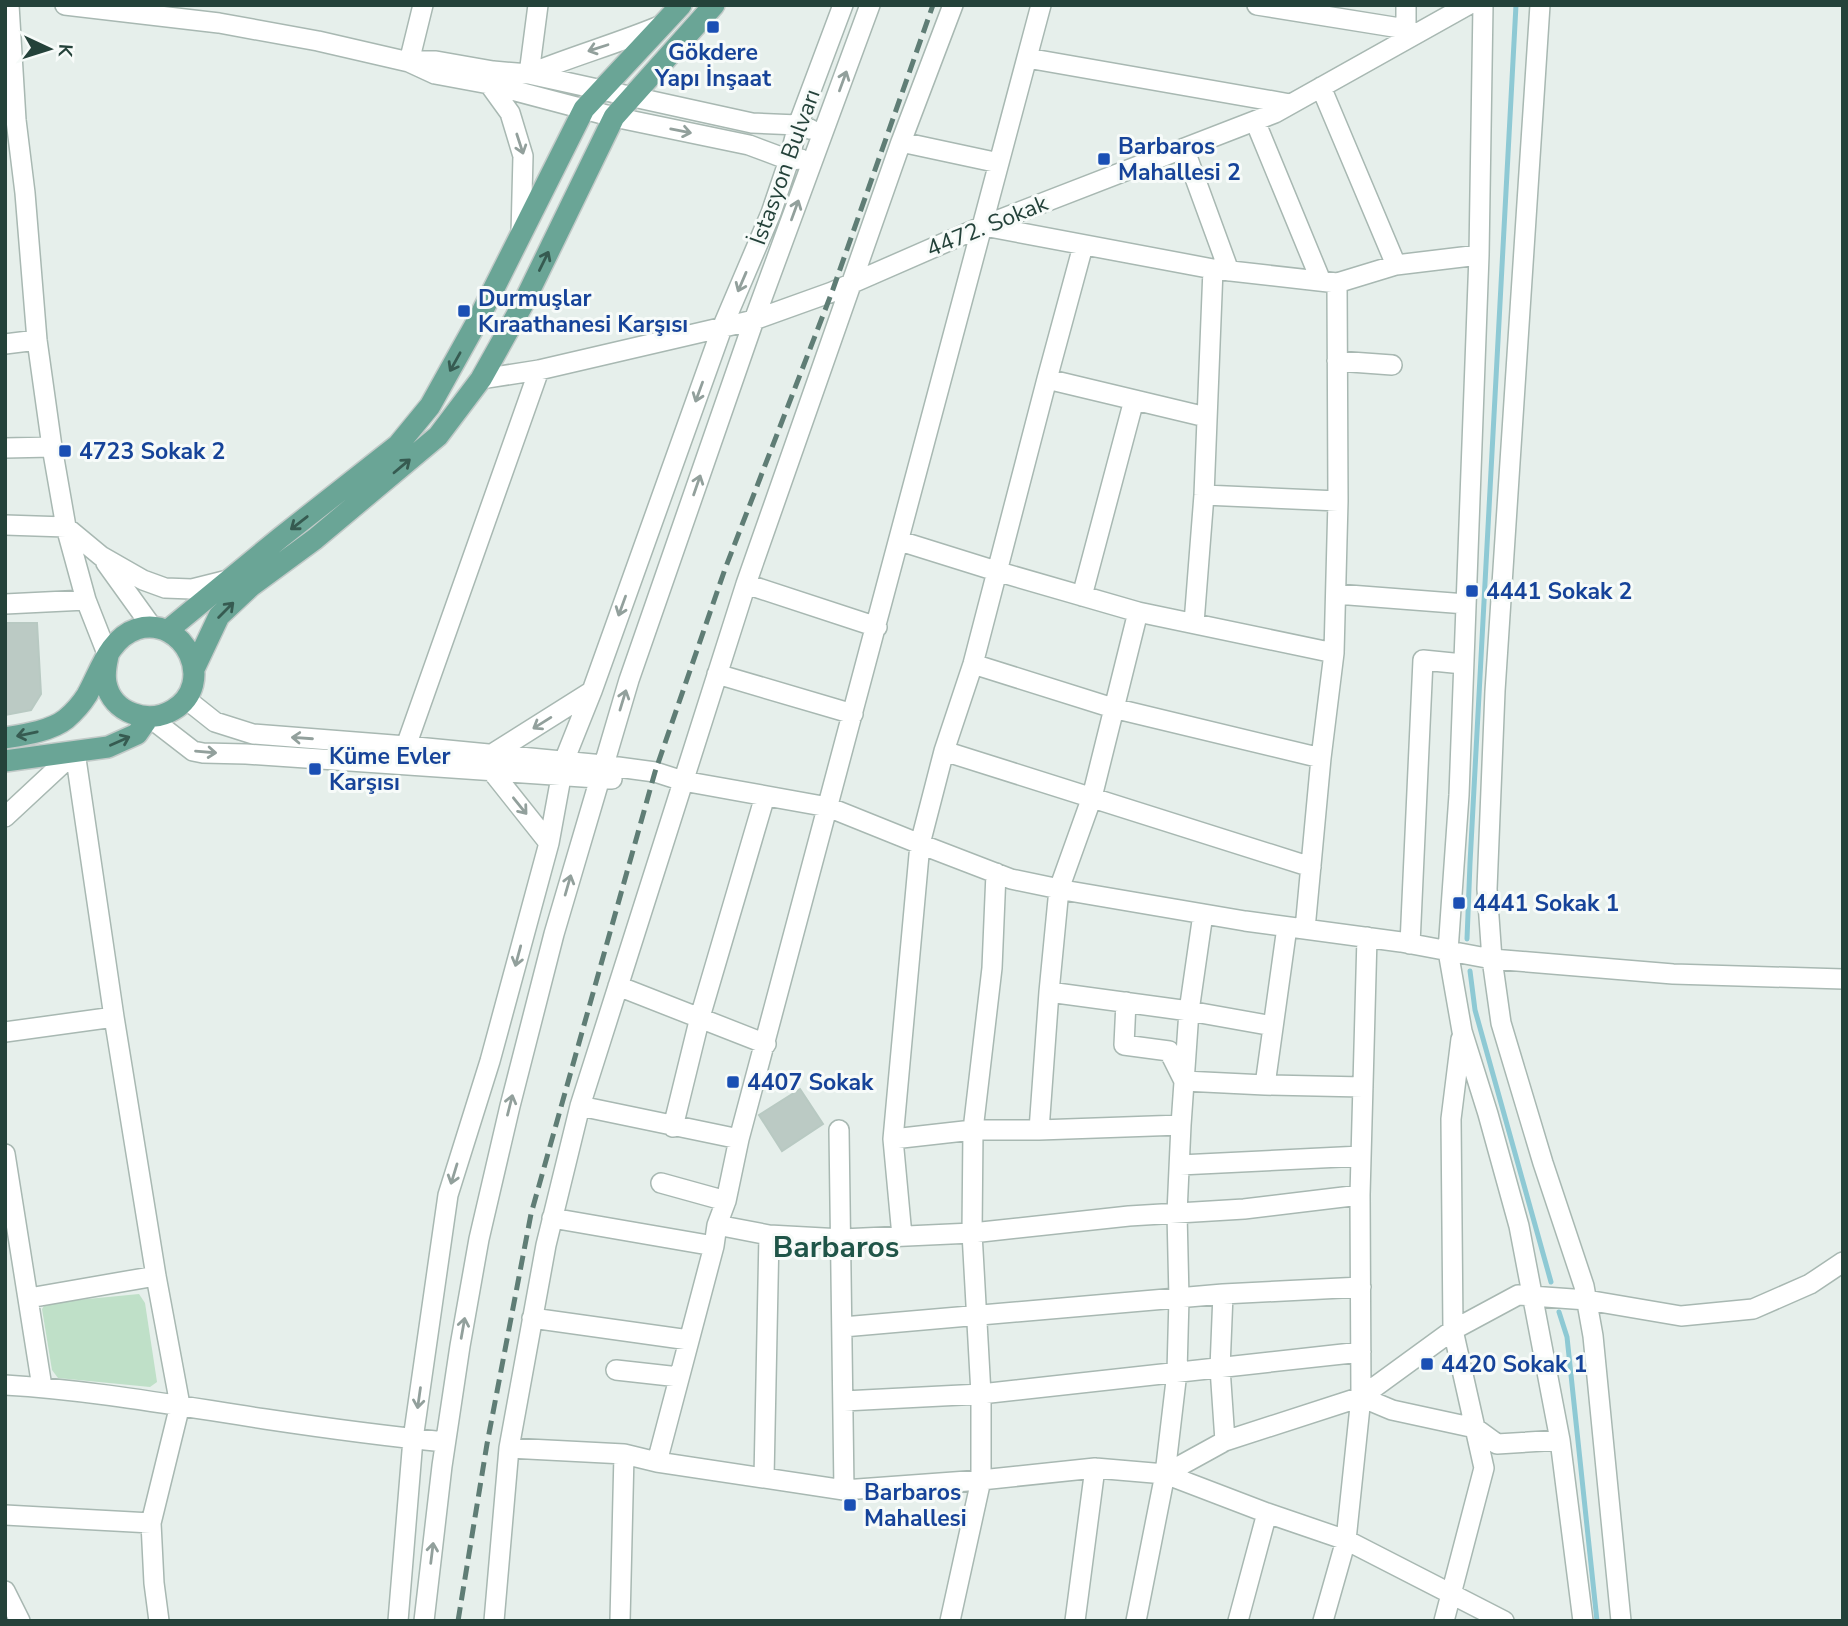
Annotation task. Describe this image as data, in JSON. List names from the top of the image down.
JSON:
{
  "streets": {
    "street": ["İstasyon Bulvarı", "4472. Sokak"]
  },
  "crossings": [
    ["İstasyon Bulvarı", "4472. Sokak"]
  ],
  "districts": ["Barbaros"],
  "places": {
    "transit": [
      "Gökdere Yapı İnşaat",
      "Barbaros Mahallesi 2",
      "Durmuşlar Kıraathanesi Karşısı",
      "4723 Sokak 2",
      "4441 Sokak 2",
      "Küme Evler Karşısı",
      "4441 Sokak 1",
      "4407 Sokak",
      "4420 Sokak 1",
      "Barbaros Mahallesi"
    ]
  },
  "north": "right"
}
